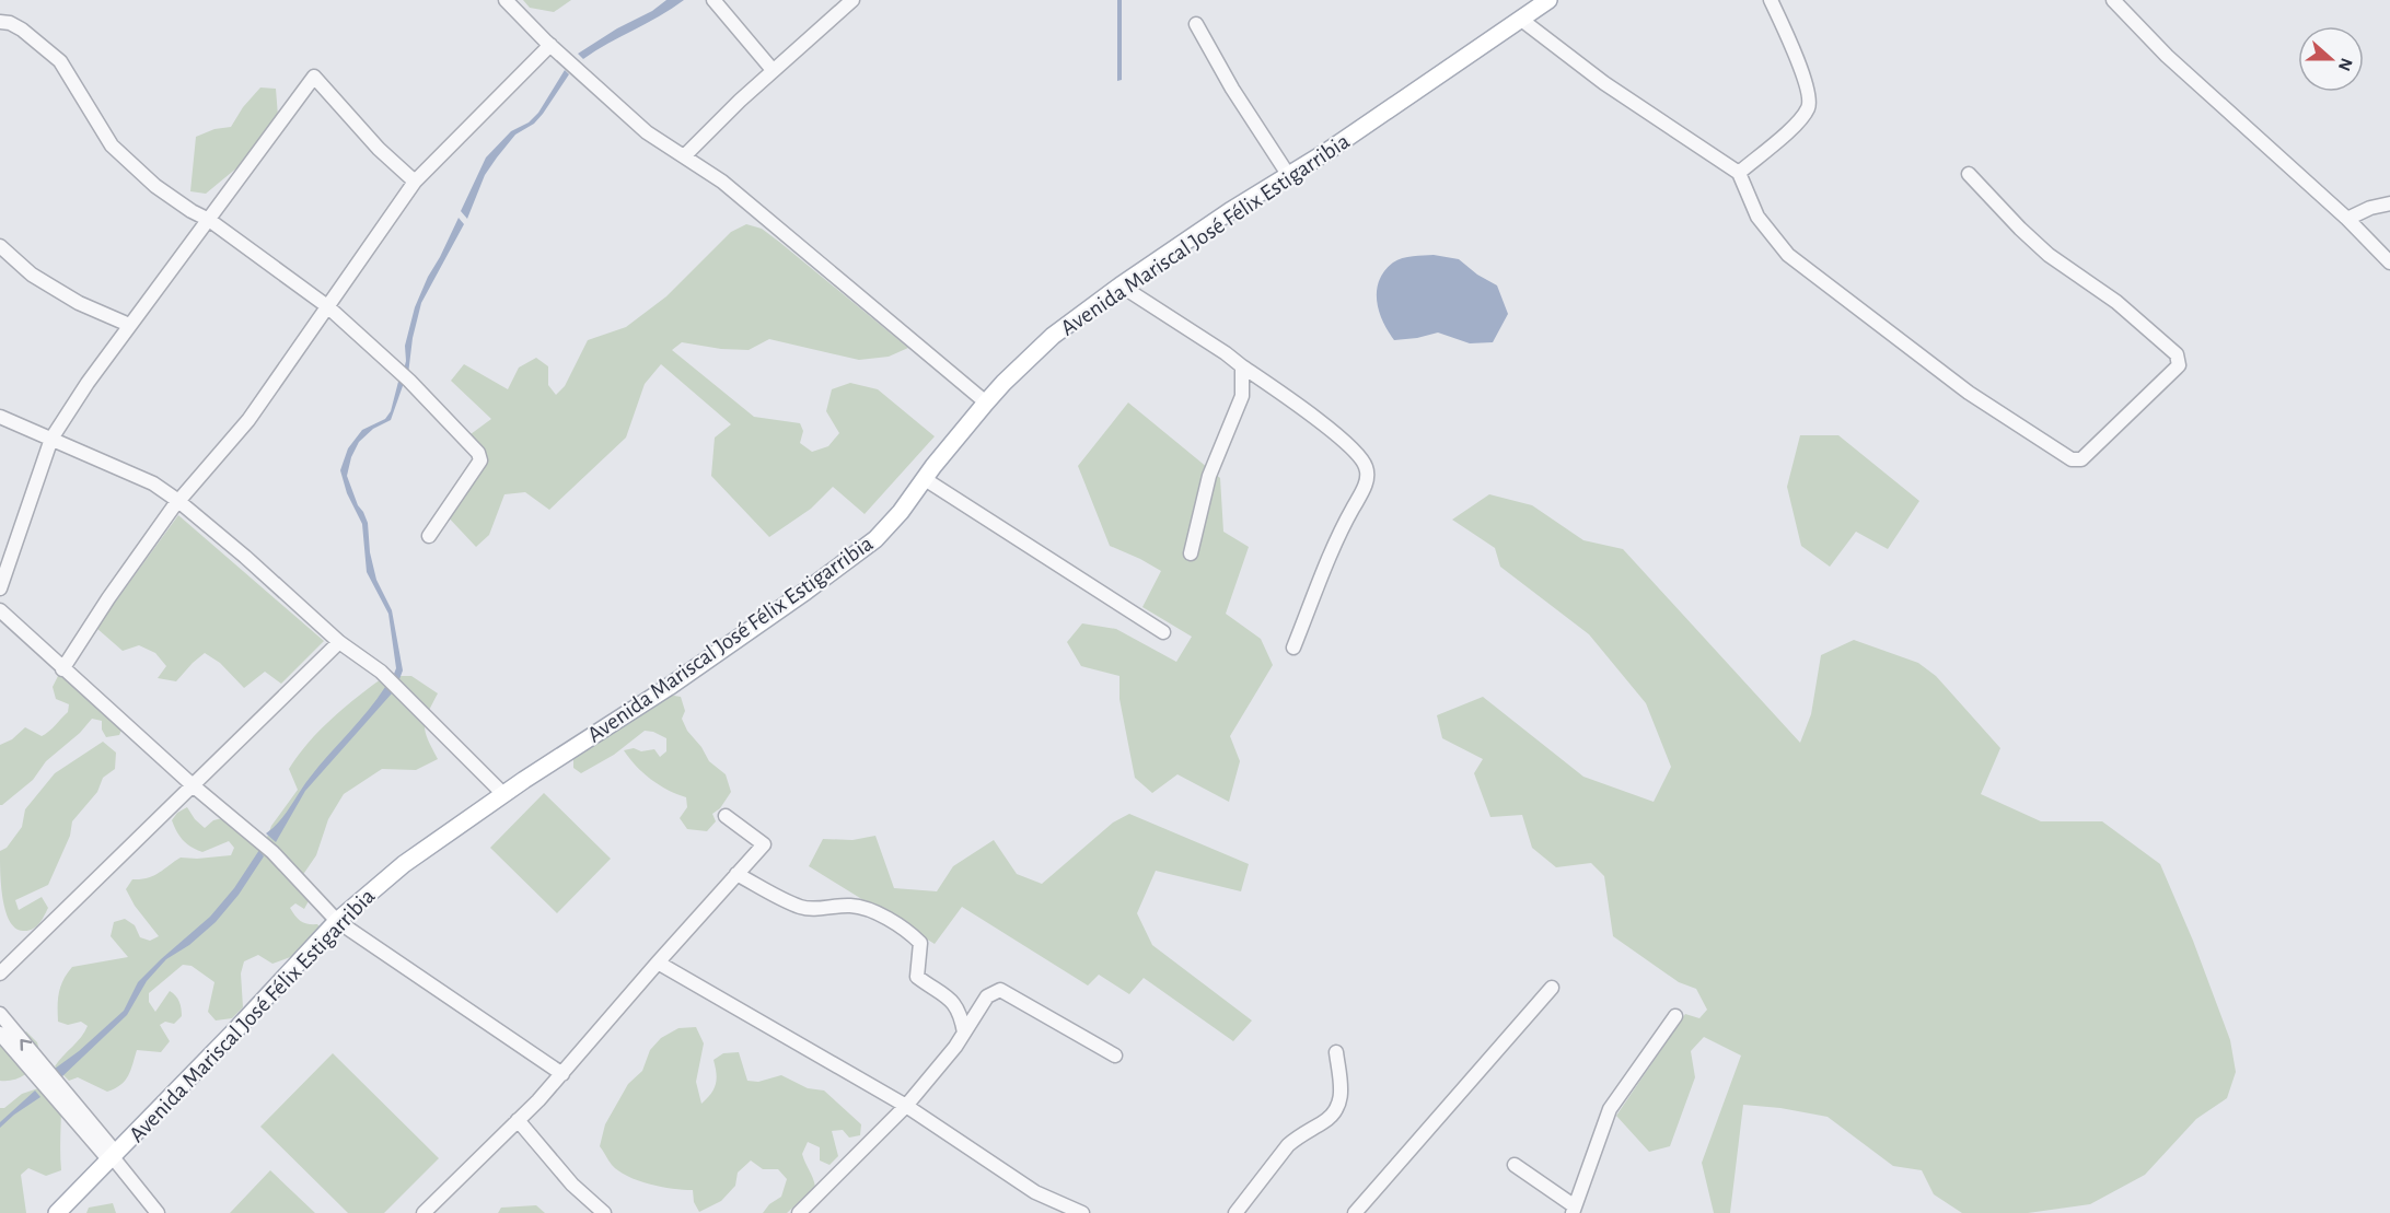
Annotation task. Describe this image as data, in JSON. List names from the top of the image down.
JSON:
{
  "streets": {
    "main road": ["Avenida Mariscal José Félix Estigarribia"]
  },
  "north": "right"
}
